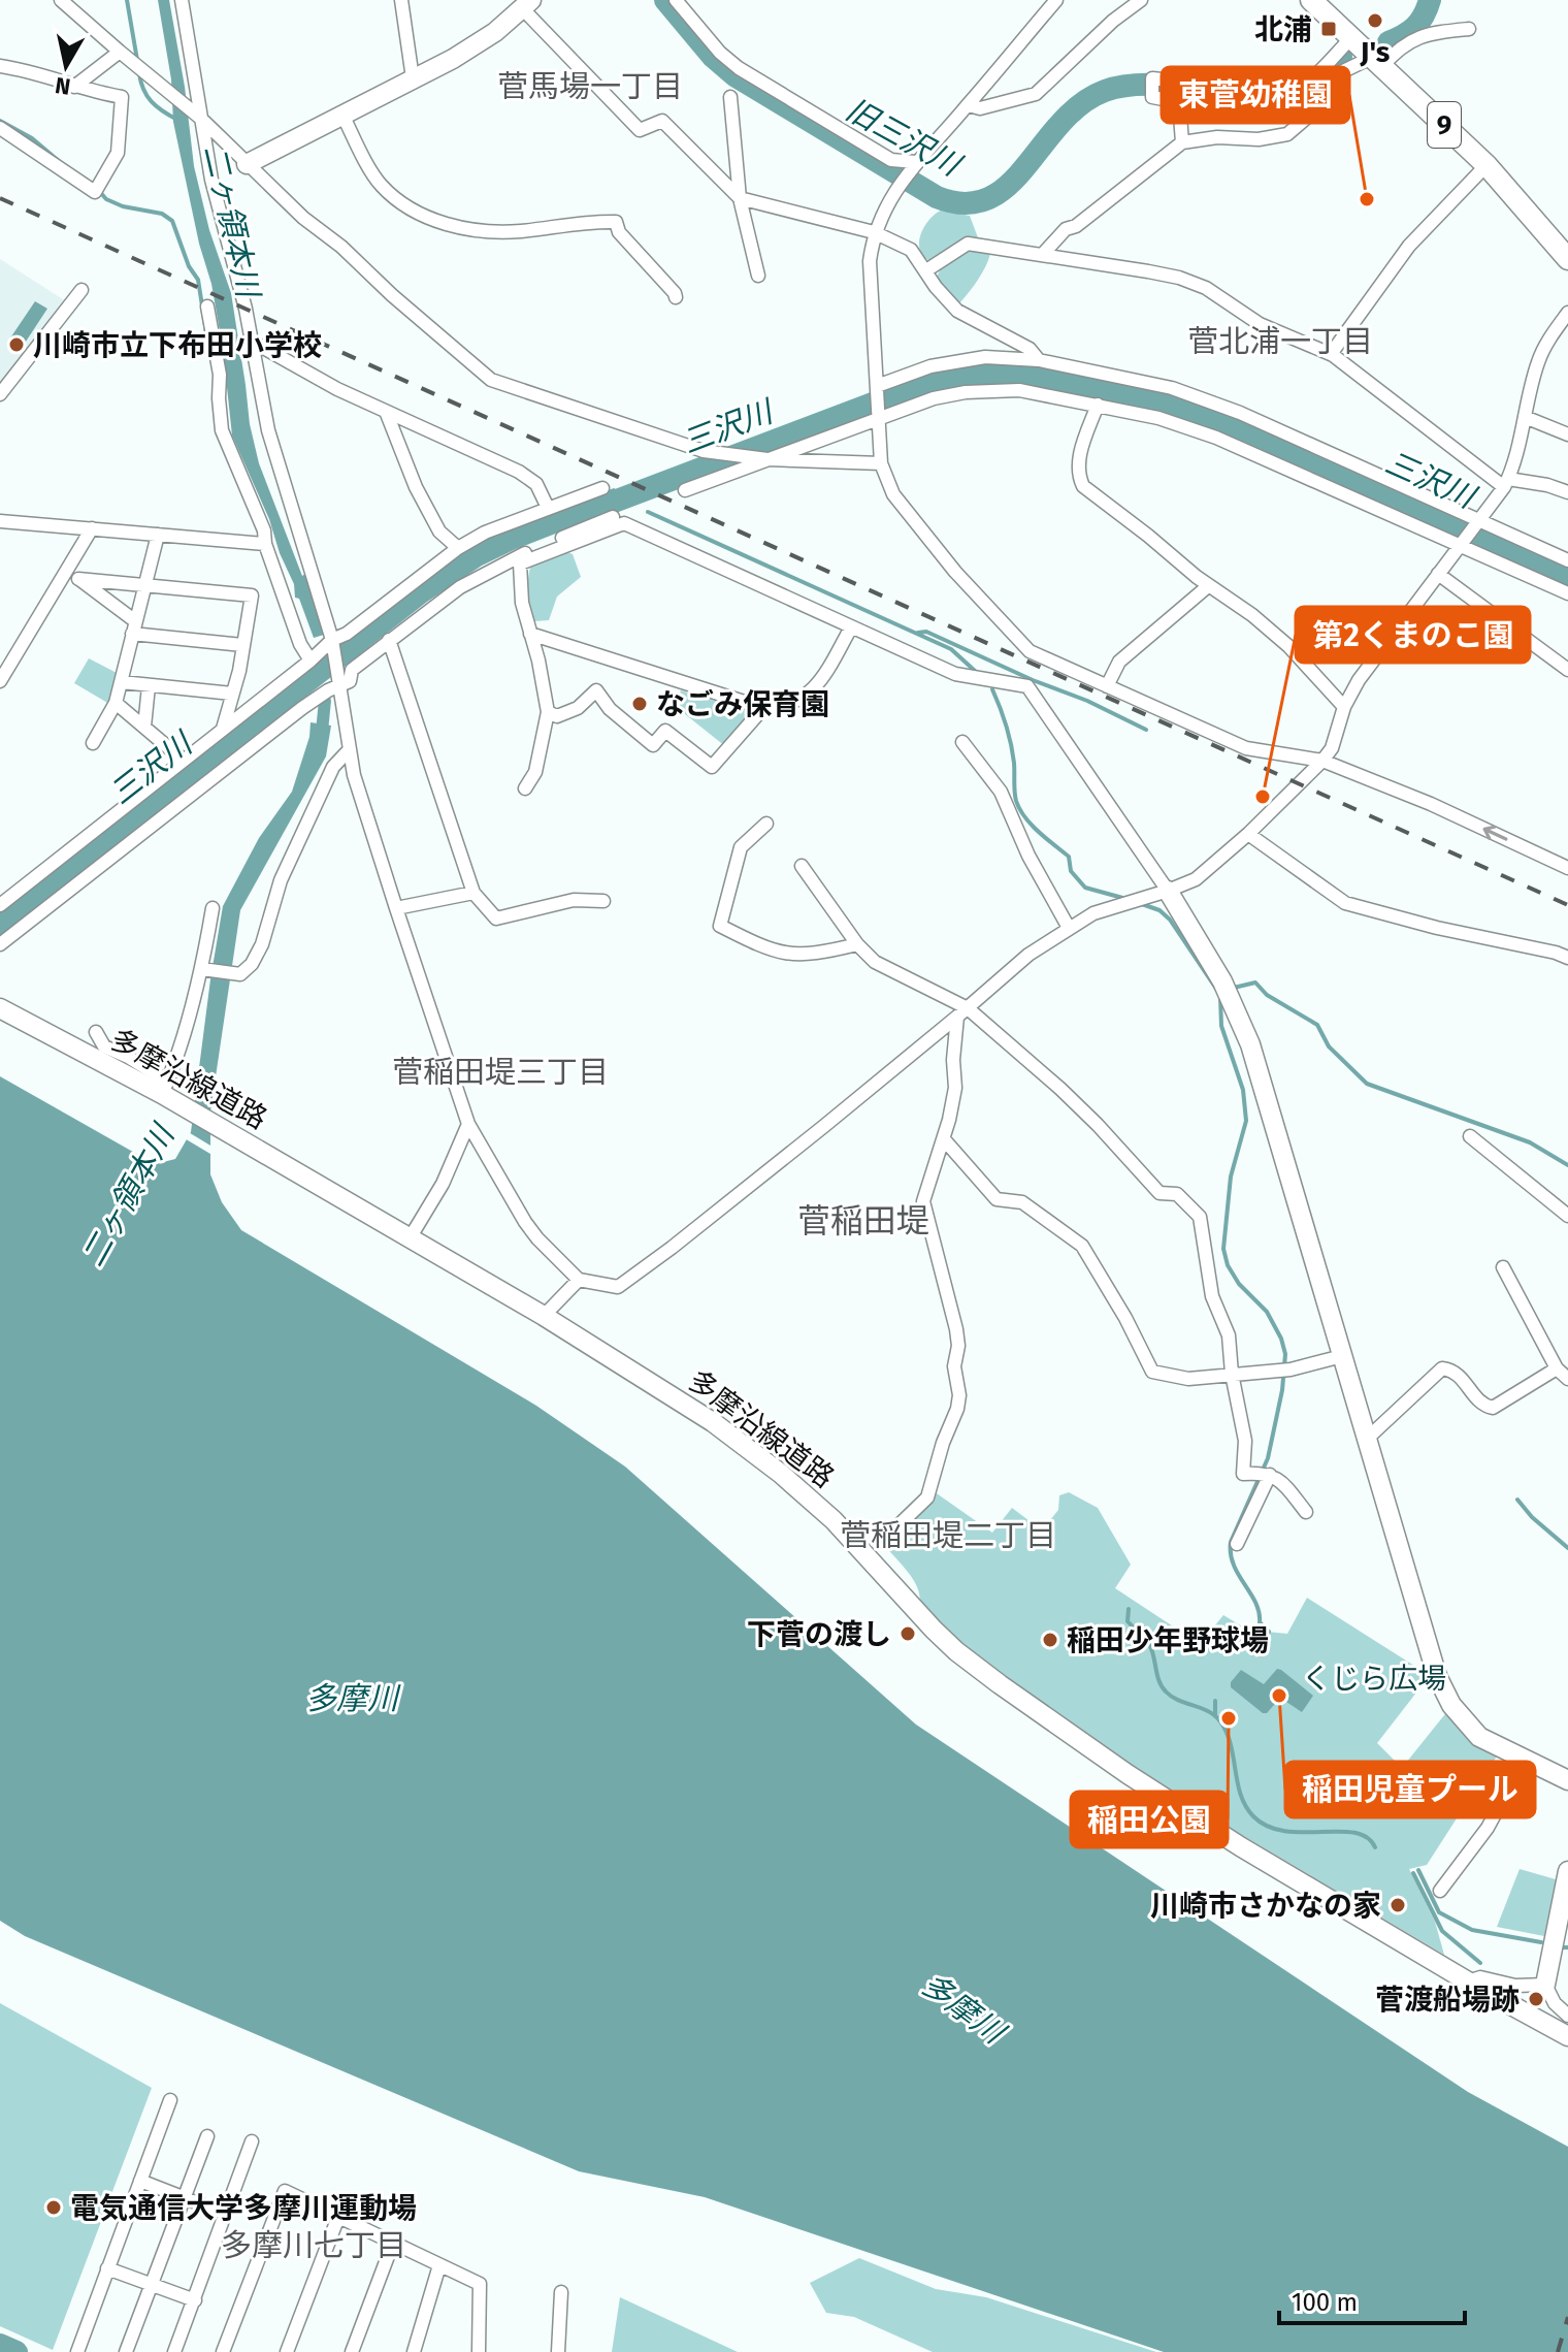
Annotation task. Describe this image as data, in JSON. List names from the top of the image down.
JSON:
{
  "streets": {
    "main road": ["9"],
    "street": ["多摩沿線道路"]
  },
  "districts": [
    "菅馬場一丁目",
    "菅北浦一丁目",
    "菅稲田堤三丁目",
    "菅稲田堤",
    "菅稲田堤二丁目",
    "多摩川七丁目"
  ],
  "water": [
    "旧三沢川",
    "二ヶ領本川",
    "三沢川",
    "多摩川"
  ],
  "parks": ["くじら広場"],
  "places": {
    "other": [
      "J's",
      "東菅幼稚園",
      "川崎市立下布田小学校",
      "なごみ保育園",
      "第2くまのこ園",
      "下菅の渡し",
      "稲田少年野球場",
      "稲田児童プール",
      "稲田公園",
      "川崎市さかなの家",
      "菅渡船場跡",
      "電気通信大学多摩川運動場"
    ],
    "transit": ["北浦"]
  },
  "scale_bar": "100 m",
  "north": "bottom"
}
